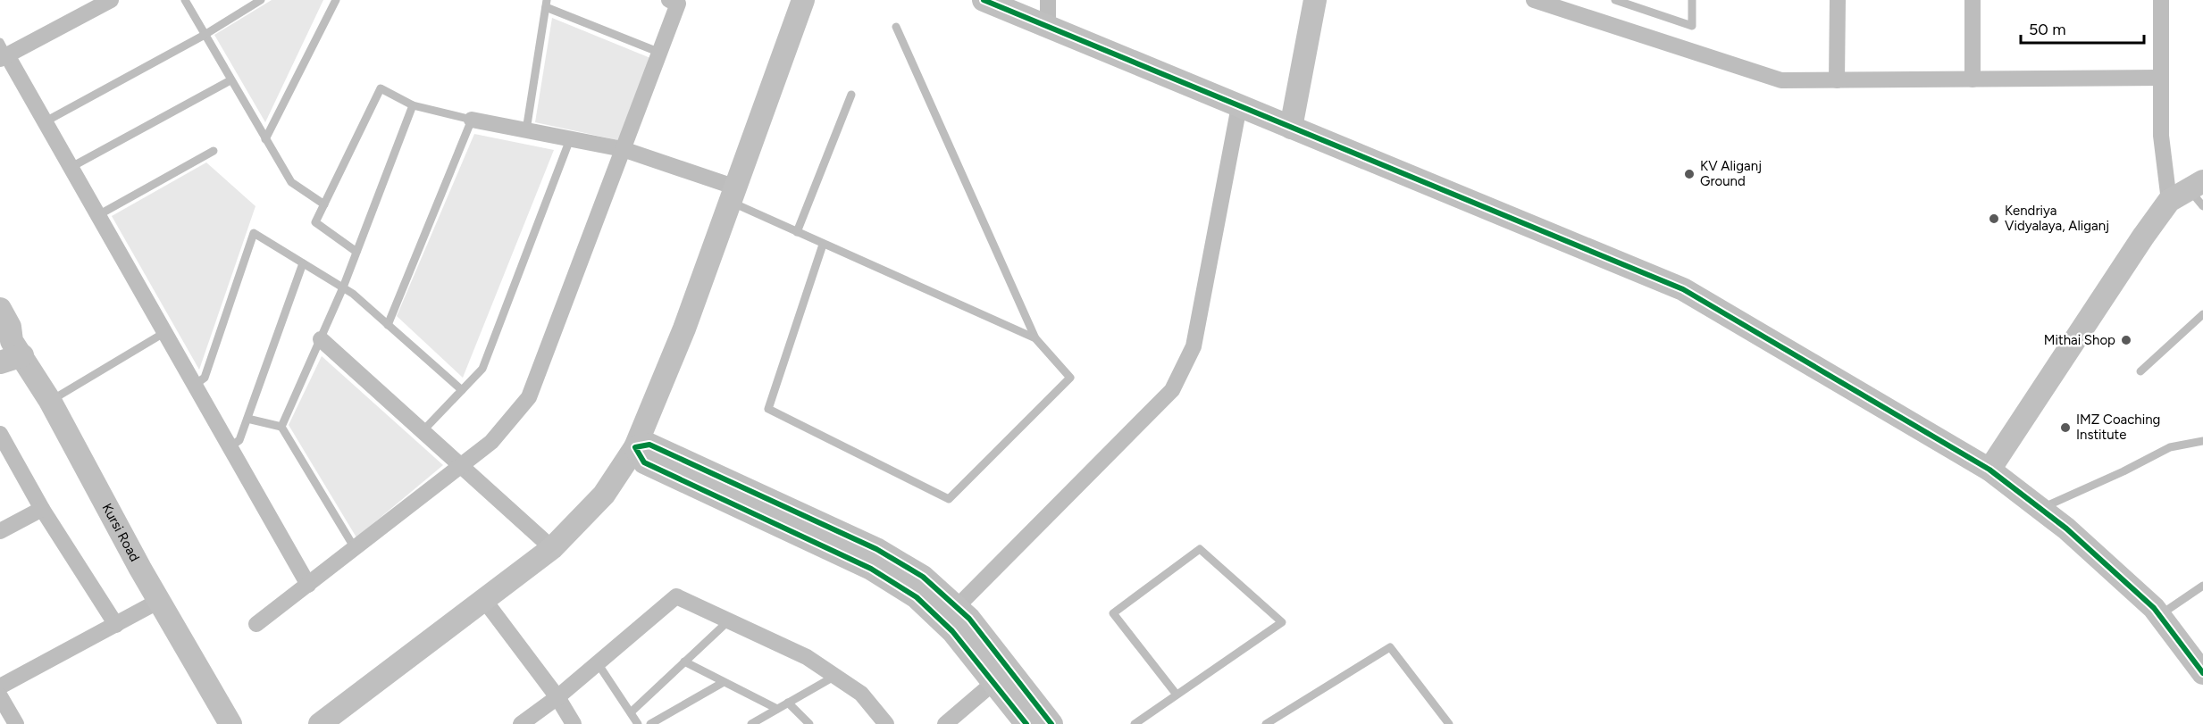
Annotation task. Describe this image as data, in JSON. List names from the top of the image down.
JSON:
{
  "streets": {
    "street": ["Kursi Road"]
  },
  "places": [
    "KV Aliganj Ground",
    "Kendriya Vidyalaya, Aliganj",
    "Mithai Shop",
    "IMZ Coaching Institute"
  ],
  "scale_bar": "50 m"
}
